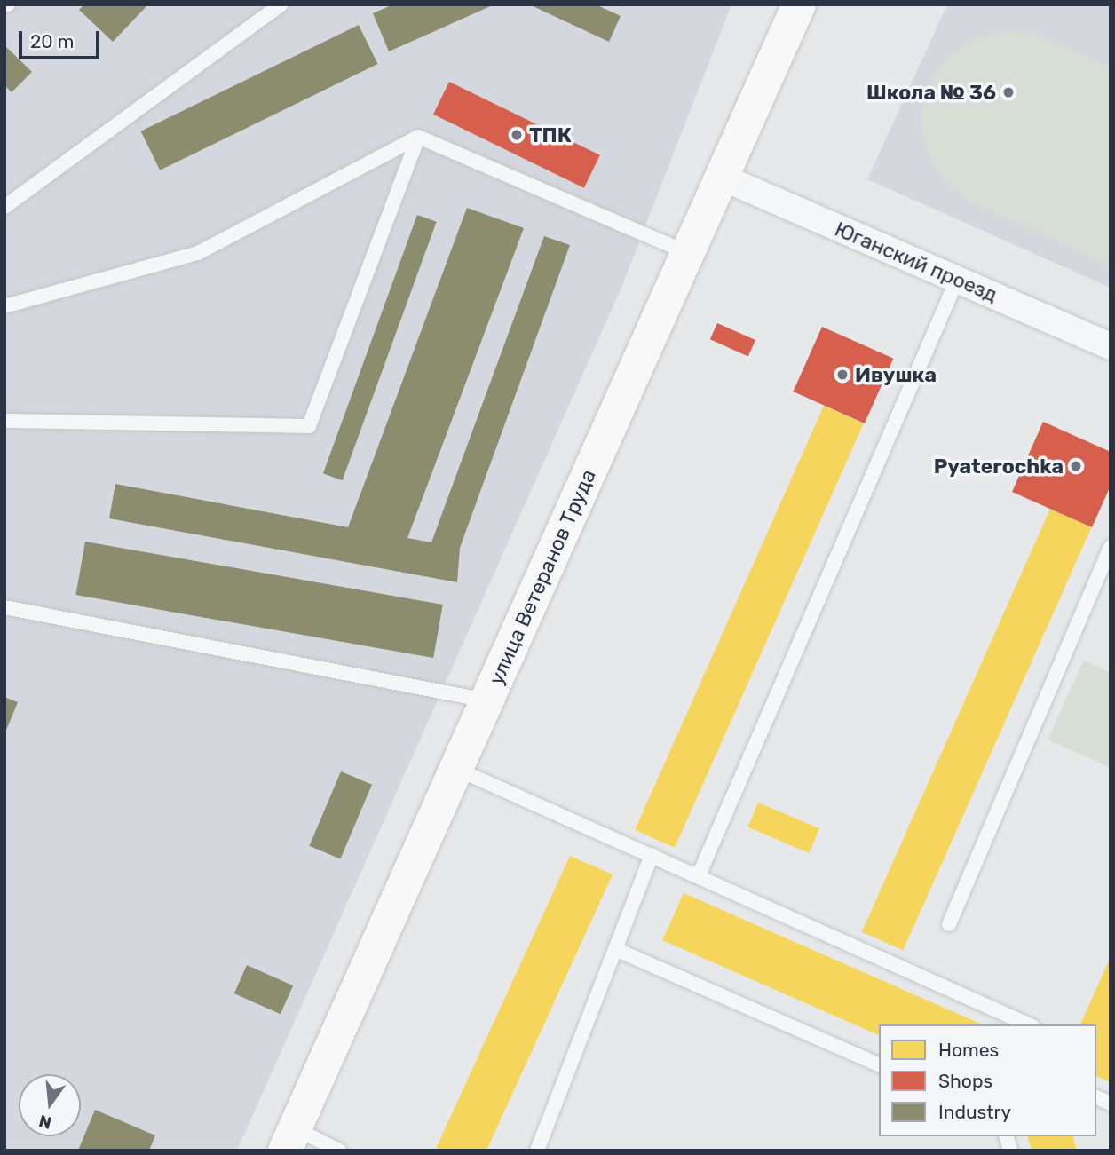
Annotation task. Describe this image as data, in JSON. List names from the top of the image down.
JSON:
{
  "streets": {
    "main road": ["улица Ветеранов Труда"],
    "street": ["Юганский проезд"]
  },
  "crossings": [
    ["Юганский проезд", "улица Ветеранов Труда"]
  ],
  "places": [
    "Школа № 36",
    "ТПК",
    "Ивушка",
    "Pyaterochka"
  ],
  "legend": ["Homes", "Shops", "Industry"],
  "scale_bar": "20 m",
  "north": "bottom"
}
